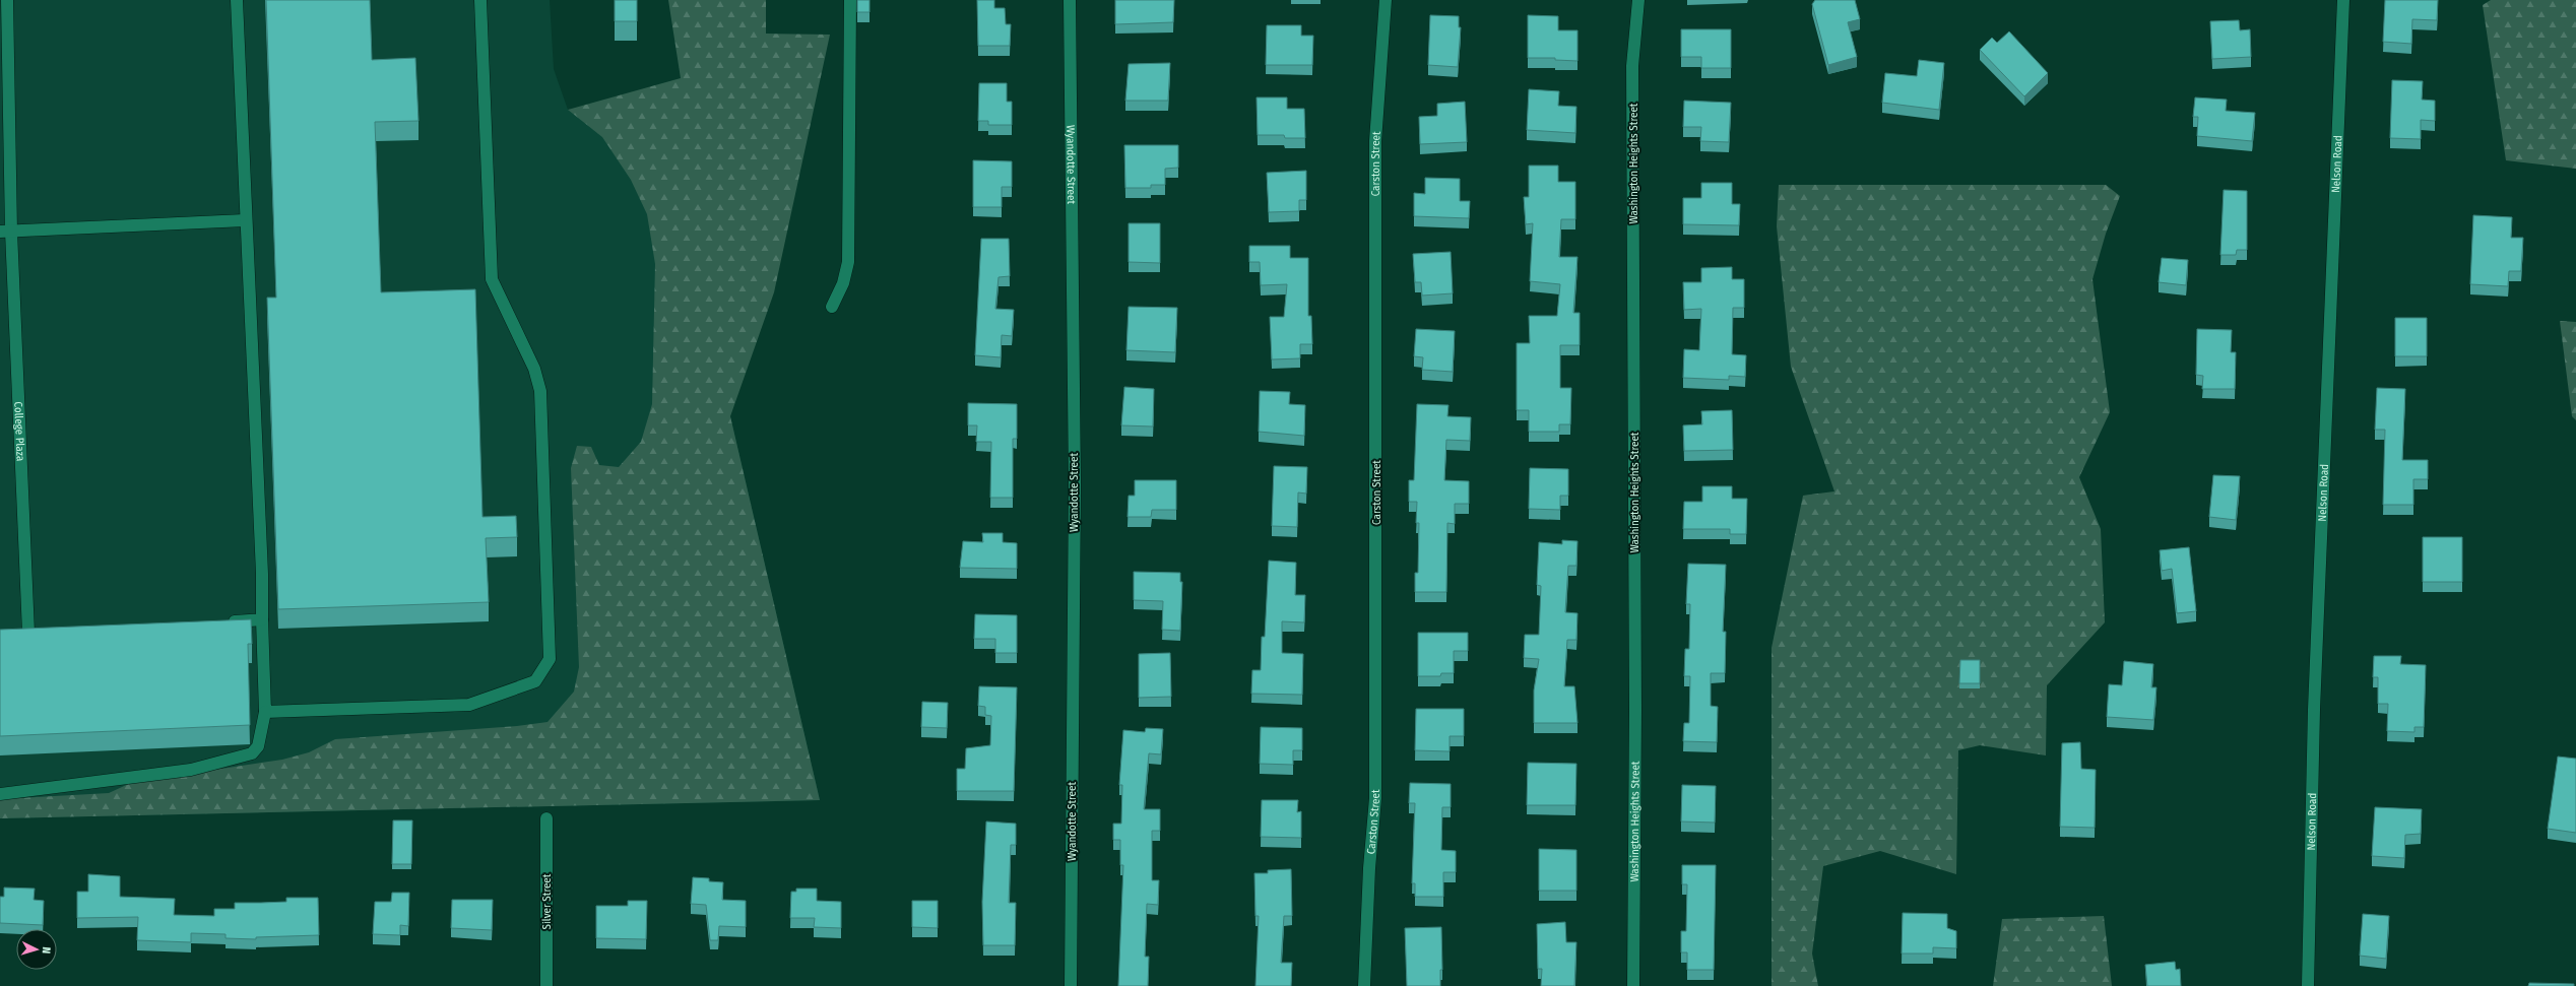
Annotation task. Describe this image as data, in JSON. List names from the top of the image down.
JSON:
{
  "streets": {
    "street": [
      "Washington Heights Street",
      "Wyandotte Street",
      "Carston Street",
      "Nelson Road",
      "College Plaza",
      "Silver Street"
    ]
  },
  "north": "right"
}
